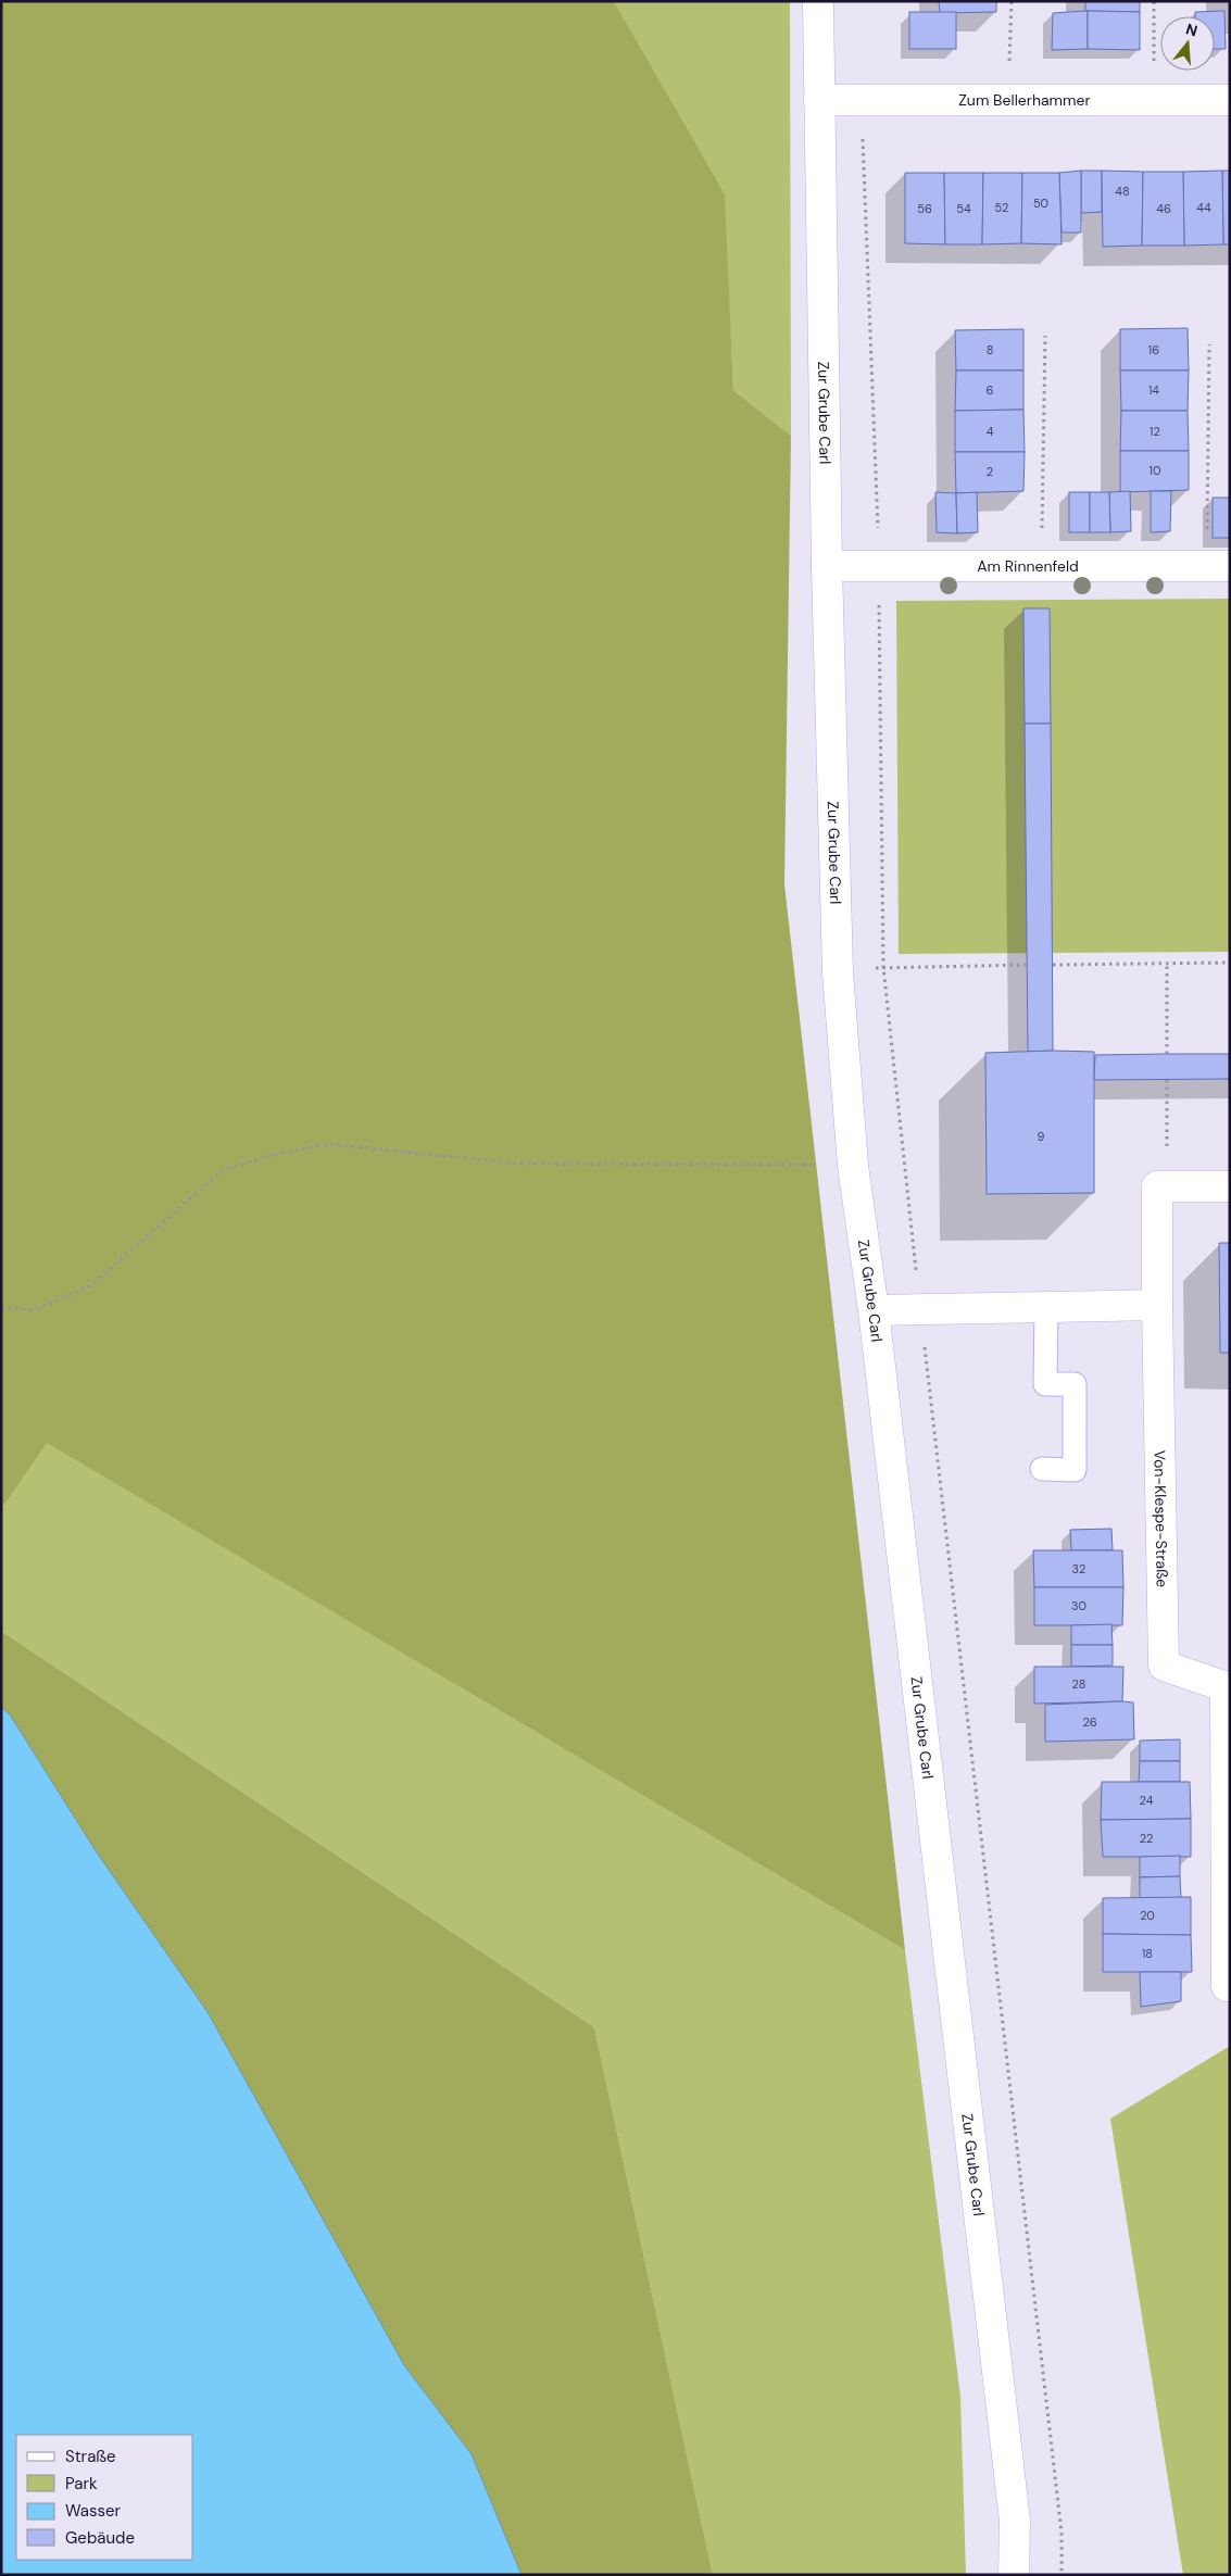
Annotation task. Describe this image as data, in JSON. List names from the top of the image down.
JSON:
{
  "streets": {
    "street": [
      "Zum Bellerhammer",
      "Zur Grube Carl",
      "Am Rinnenfeld",
      "Von-Klespe-Straße"
    ]
  },
  "crossings": [
    ["Zum Bellerhammer", "Zur Grube Carl"],
    ["Zur Grube Carl", "Am Rinnenfeld"]
  ],
  "house_numbers": [
    "48",
    "50",
    "52",
    "44",
    "56",
    "54",
    "46",
    "8",
    "16",
    "6",
    "14",
    "4",
    "12",
    "10",
    "2",
    "9",
    "32",
    "30",
    "28",
    "26",
    "24",
    "22",
    "20",
    "18"
  ],
  "legend": [
    "Straße",
    "Park",
    "Wasser",
    "Gebäude"
  ],
  "north": "top"
}
